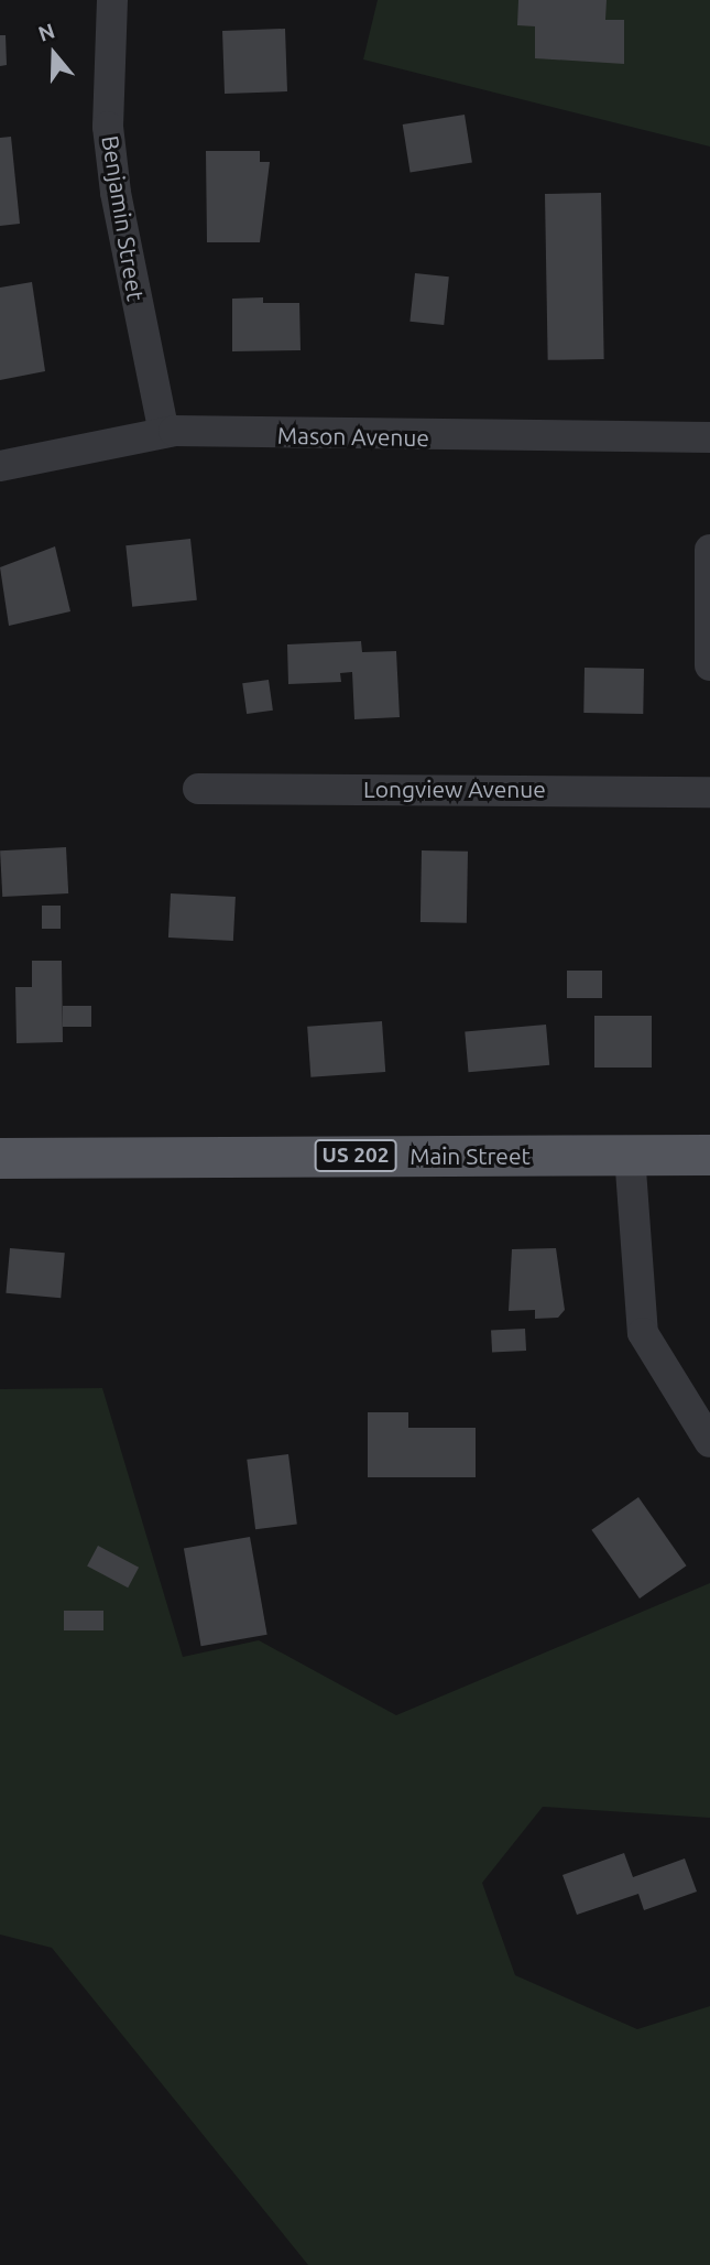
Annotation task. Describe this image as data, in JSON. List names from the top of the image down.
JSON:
{
  "streets": {
    "main road": ["US 202", "Main Street"],
    "street": ["Benjamin Street", "Mason Avenue", "Longview Avenue"]
  },
  "crossings": [
    ["Benjamin Street", "Mason Avenue"]
  ],
  "north": "top"
}
